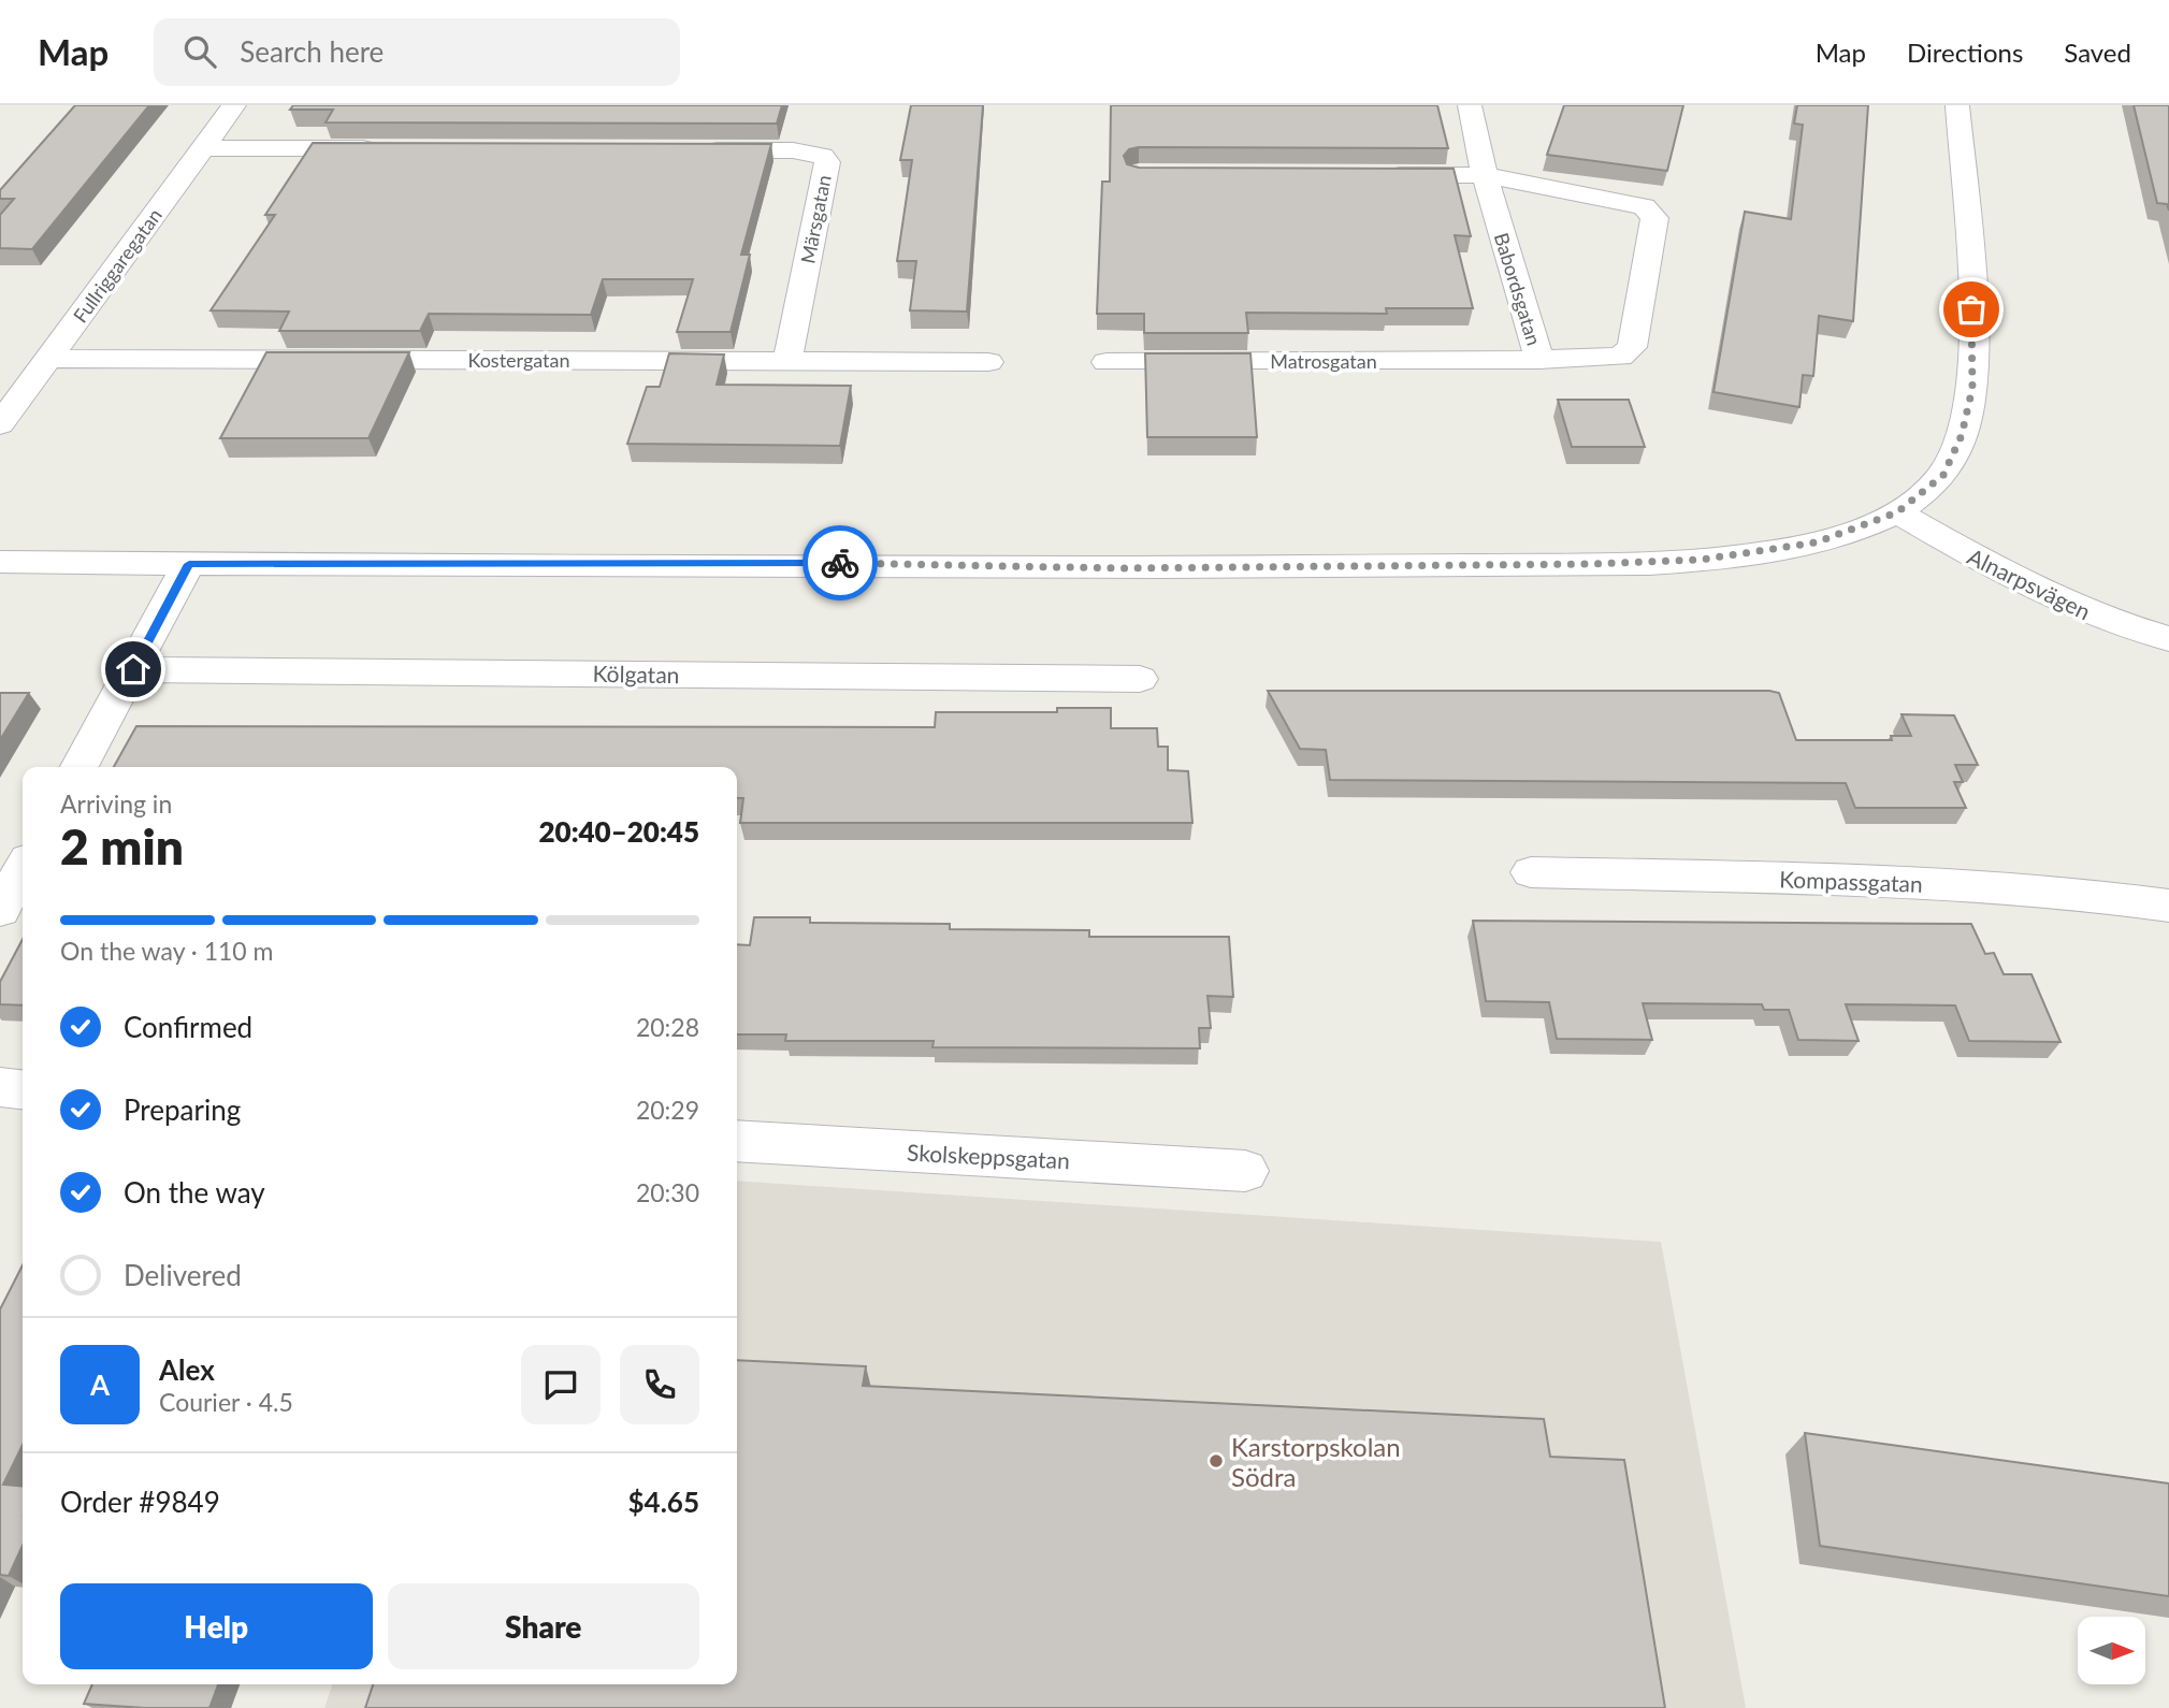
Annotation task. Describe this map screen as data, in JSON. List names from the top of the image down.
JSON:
{
  "streets": {
    "street": [
      "Märsgatan",
      "Fullriggaregatan",
      "Babordsgatan",
      "Kostergatan",
      "Matrosgatan",
      "Alnarpsvägen",
      "Kölgatan",
      "Kompassgatan",
      "Skolskeppsgatan"
    ]
  },
  "crossings": [
    ["Märsgatan", "Kostergatan"],
    ["Fullriggaregatan", "Kostergatan"],
    ["Babordsgatan", "Matrosgatan"]
  ],
  "places": ["Karstorpskolan Södra"],
  "north": "right",
  "page": {
    "header": "Map",
    "search": "Search here",
    "nav": ["Map", "Directions", "Saved"],
    "heading": ["2 min", "Arriving in", "20:40–20:45"],
    "panel": [
      "Alex",
      "Courier · 4.5",
      "Order #9849",
      "$4.65"
    ],
    "bar": "On the way · 110 m",
    "list": [
      ["Confirmed", "20:28"],
      ["Preparing", "20:29"],
      ["On the way", "20:30"],
      "Delivered"
    ],
    "round": "A",
    "buttons": ["Help", "Share"]
  }
}
